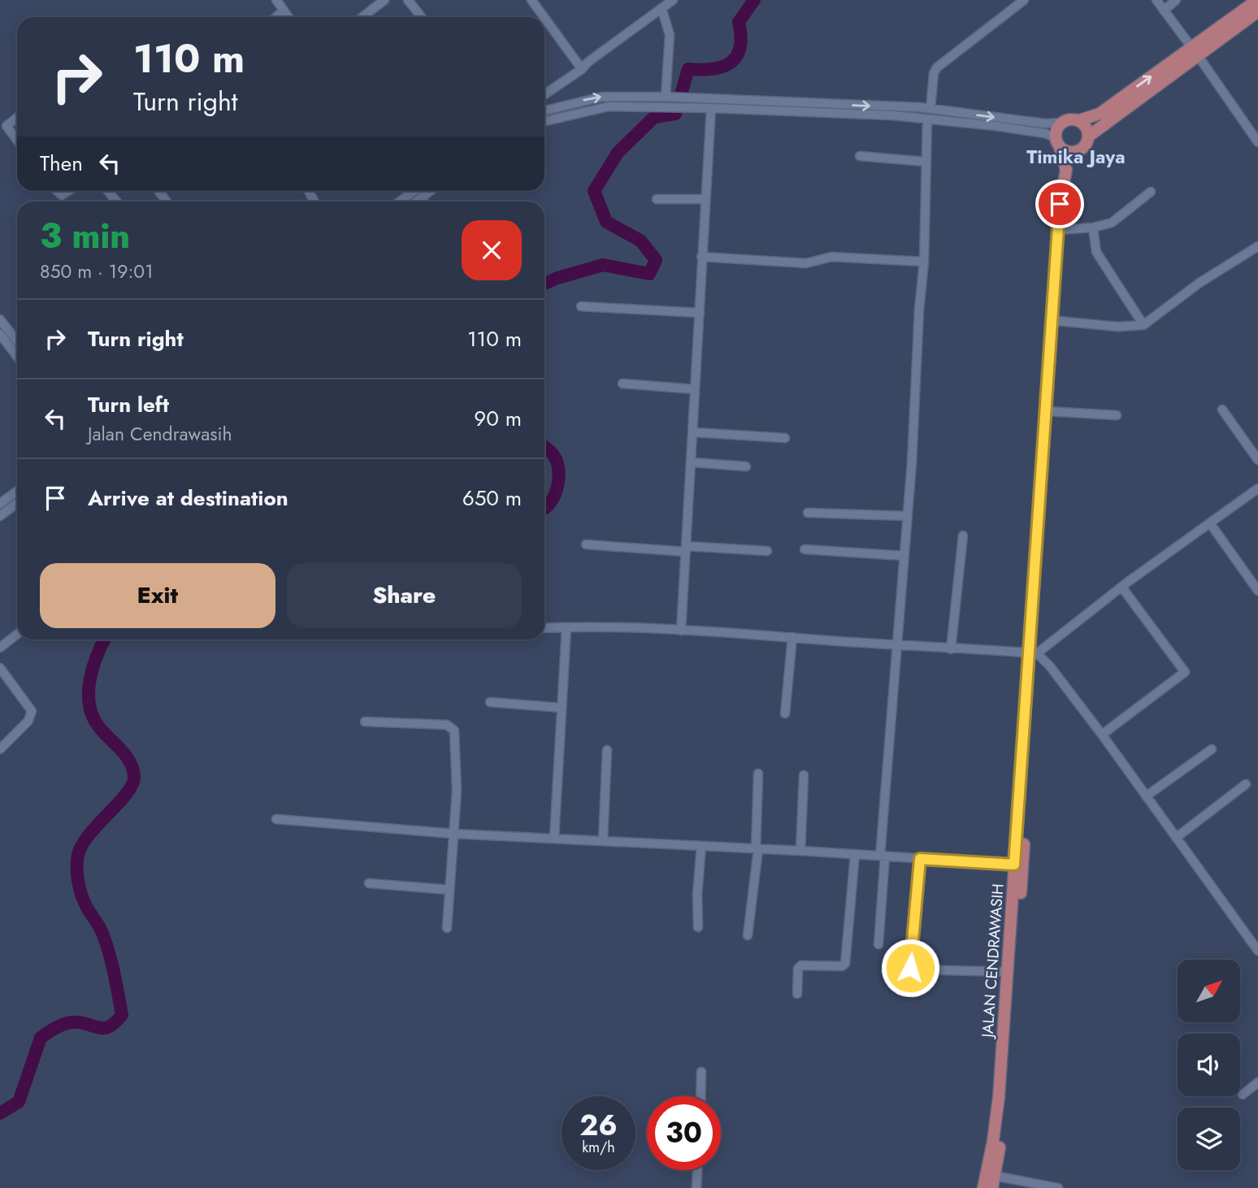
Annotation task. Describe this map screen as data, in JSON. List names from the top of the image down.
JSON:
{
  "streets": {
    "main road": ["JALAN CENDRAWASIH"]
  },
  "districts": ["Timika Jaya"],
  "north": "top right",
  "page": {
    "turn": ["110 m", "Turn right"],
    "then": "Then",
    "heading": ["3 min", "850 m · 19:01"],
    "list": [
      {
        "name": "Turn right",
        "value": "110 m"
      },
      {
        "name": "Turn left",
        "note": "Jalan Cendrawasih",
        "value": "90 m"
      },
      {
        "name": "Arrive at destination",
        "value": "650 m"
      }
    ],
    "buttons": ["Exit", "Share"],
    "speed": "26 km/h",
    "limit": "30"
  }
}
